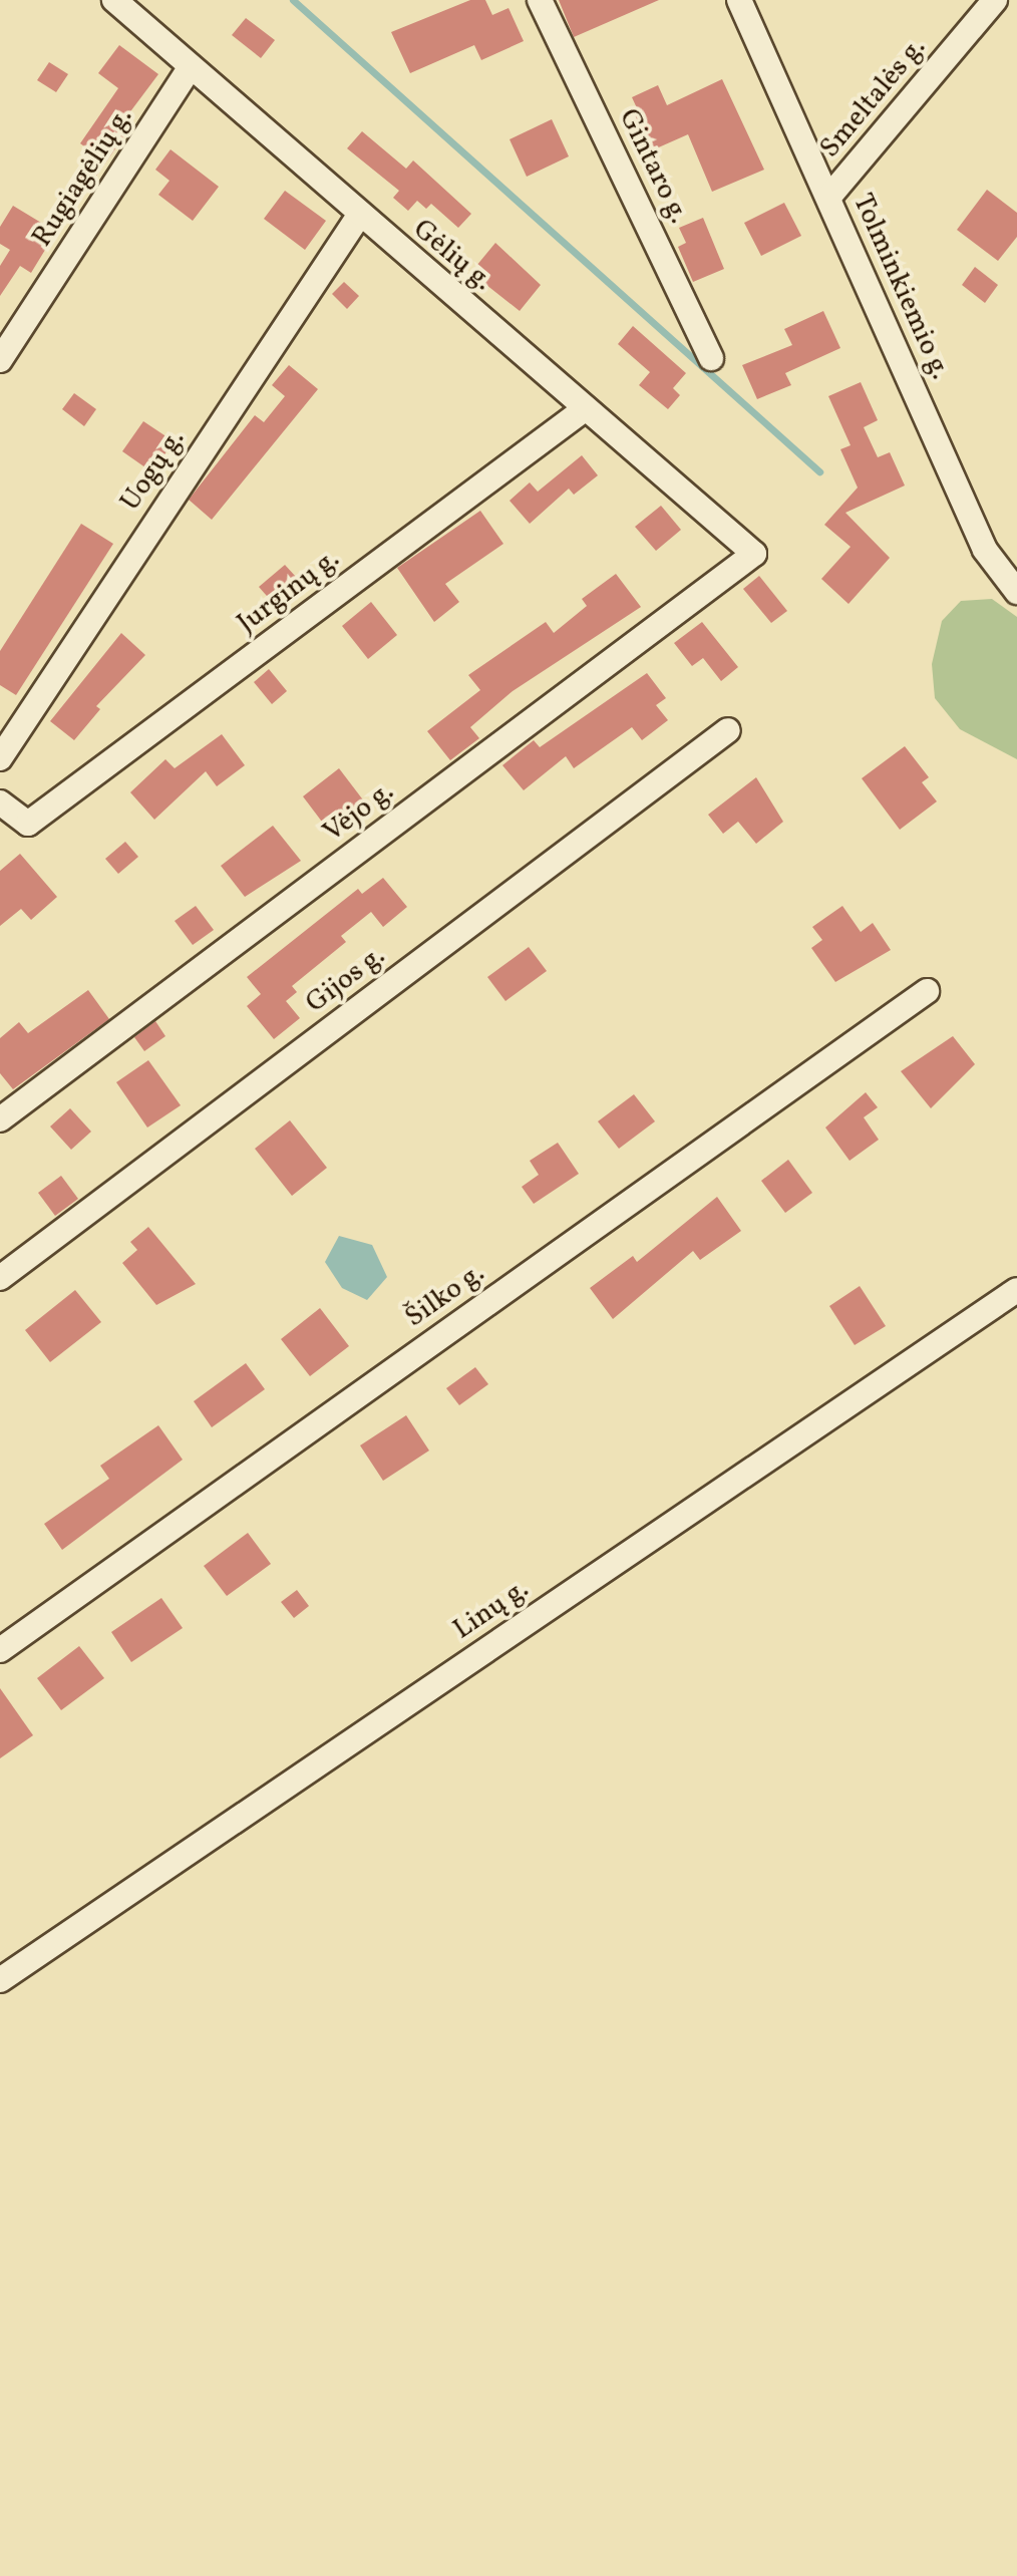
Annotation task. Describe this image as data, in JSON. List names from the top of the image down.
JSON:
{
  "streets": {
    "street": [
      "Smeltalės g.",
      "Gintaro g.",
      "Rugiagėlių g.",
      "Gėlių g.",
      "Tolminkiemio g.",
      "Uogų g.",
      "Jurginų g.",
      "Vėjo g.",
      "Gijos g.",
      "Šilko g.",
      "Linų g."
    ]
  },
  "crossings": [
    ["Smeltalės g.", "Tolminkiemio g."],
    ["Rugiagėlių g.", "Gėlių g."],
    ["Gėlių g.", "Uogų g."],
    ["Gėlių g.", "Jurginų g."],
    ["Gėlių g.", "Vėjo g."]
  ]
}
